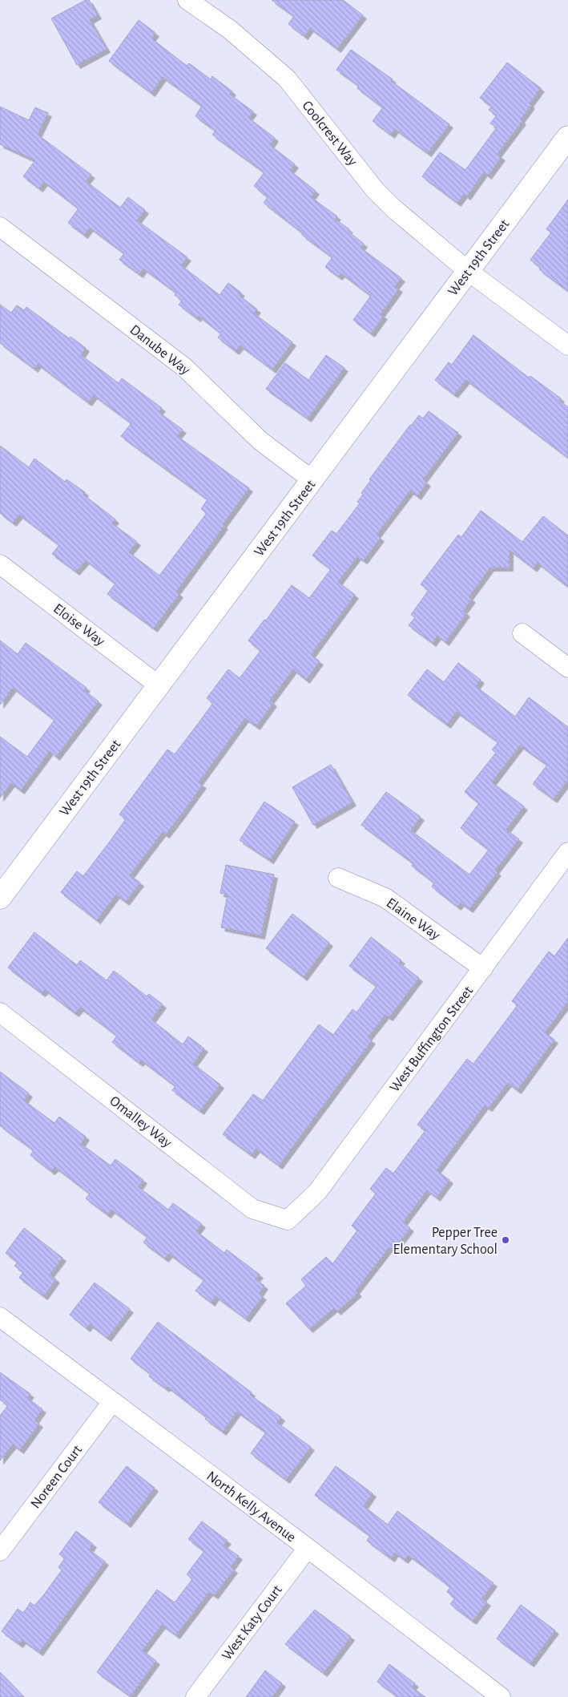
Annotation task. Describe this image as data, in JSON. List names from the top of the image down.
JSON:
{
  "streets": {
    "main road": ["West 19th Street"],
    "street": [
      "Coolcrest Way",
      "Danube Way",
      "Eloise Way",
      "Elaine Way",
      "West Buffington Street",
      "Omalley Way",
      "Noreen Court",
      "North Kelly Avenue",
      "West Katy Court"
    ]
  },
  "crossings": [
    ["Coolcrest Way", "West 19th Street"],
    ["West 19th Street", "Danube Way"],
    ["West 19th Street", "Eloise Way"],
    ["Elaine Way", "West Buffington Street"],
    ["West Buffington Street", "Omalley Way"],
    ["Noreen Court", "North Kelly Avenue"],
    ["North Kelly Avenue", "West Katy Court"]
  ],
  "places": ["Pepper Tree Elementary School"]
}
